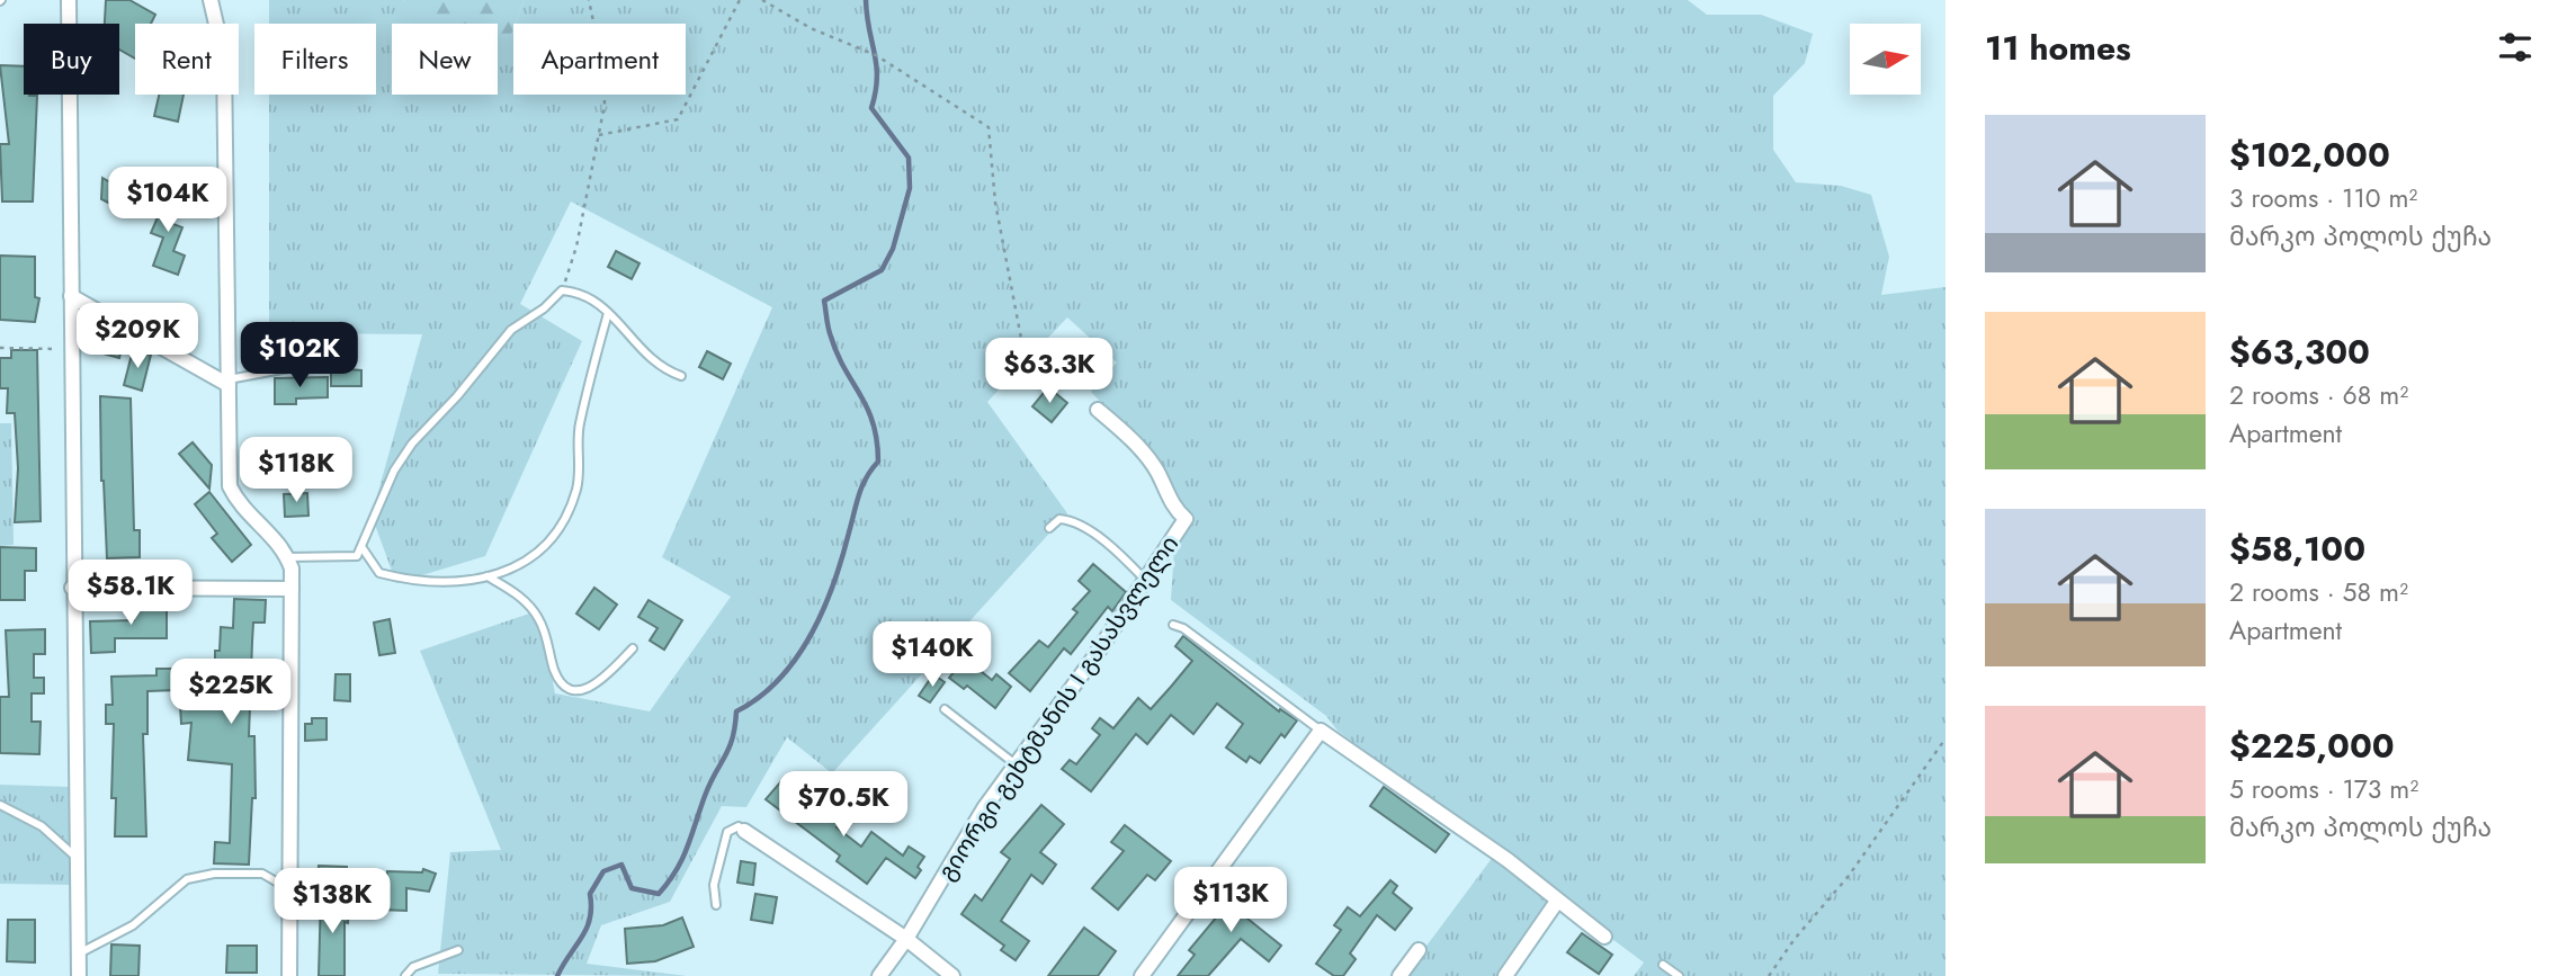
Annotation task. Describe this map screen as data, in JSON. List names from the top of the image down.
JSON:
{
  "streets": {
    "street": ["გიორგი გეხტმანის I გასასვლელი"]
  },
  "north": "right",
  "page": {
    "heading": "11 homes",
    "chip": [
      "Buy",
      "Rent",
      "Filters",
      "New",
      "Apartment"
    ],
    "list": [
      {
        "name": "$102,000",
        "note": "3 rooms · 110 m² · მარკო პოლოს ქუჩა"
      },
      {
        "name": "$63,300",
        "note": "2 rooms · 68 m² · Apartment"
      },
      {
        "name": "$58,100",
        "note": "2 rooms · 58 m² · Apartment"
      },
      {
        "name": "$225,000",
        "note": "5 rooms · 173 m² · მარკო პოლოს ქუჩა"
      }
    ],
    "price": [
      "$104K",
      "$209K",
      "$102K",
      "$63.3K",
      "$118K",
      "$58.1K",
      "$140K",
      "$225K",
      "$70.5K",
      "$113K",
      "$138K"
    ]
  }
}
